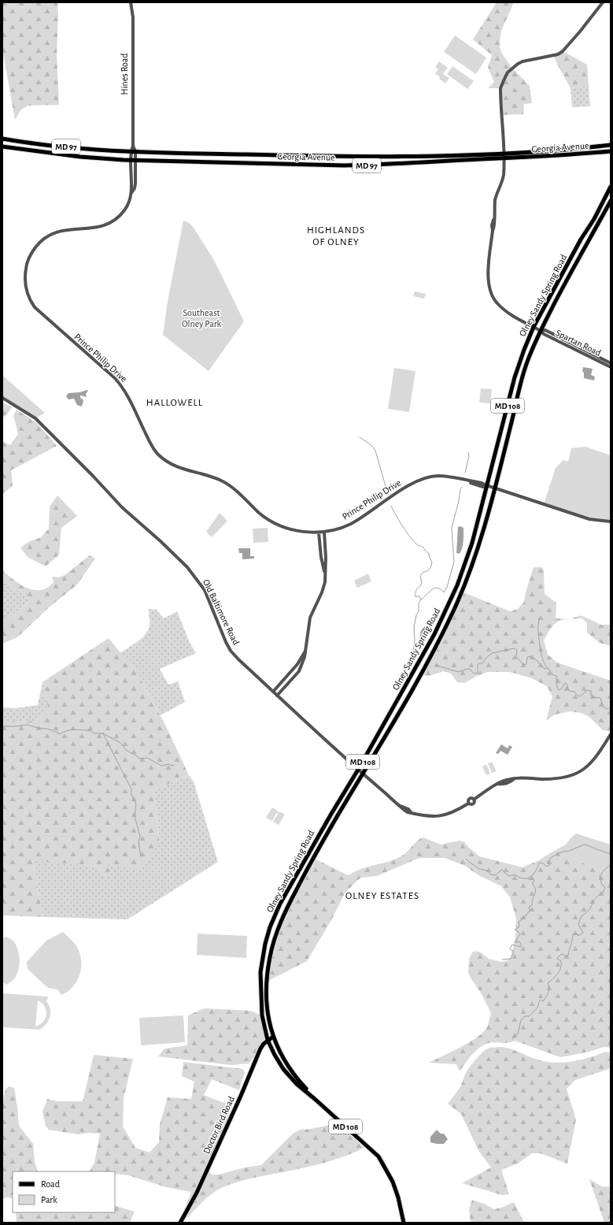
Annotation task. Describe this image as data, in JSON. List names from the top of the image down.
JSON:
{
  "streets": {
    "main road": [
      "MD 97",
      "Georgia Avenue",
      "Olney Sandy Spring Road",
      "MD 108",
      "Doctor Bird Road"
    ],
    "street": [
      "Hines Road",
      "Spartan Road",
      "Prince Philip Drive",
      "Old Baltimore Road"
    ]
  },
  "crossings": [
    ["Hines Road", "Georgia Avenue"],
    ["Hines Road", "Prince Philip Drive"],
    ["Georgia Avenue", "Spartan Road"],
    ["Georgia Avenue", "Prince Philip Drive"],
    ["Olney Sandy Spring Road", "Spartan Road"],
    ["Olney Sandy Spring Road", "Prince Philip Drive"],
    ["Olney Sandy Spring Road", "Old Baltimore Road"],
    ["Olney Sandy Spring Road", "Doctor Bird Road"]
  ],
  "districts": ["HIGHLANDS OF OLNEY", "HALLOWELL", "OLNEY ESTATES"],
  "parks": ["Southeast Olney Park"],
  "legend": ["Road", "Park"]
}
